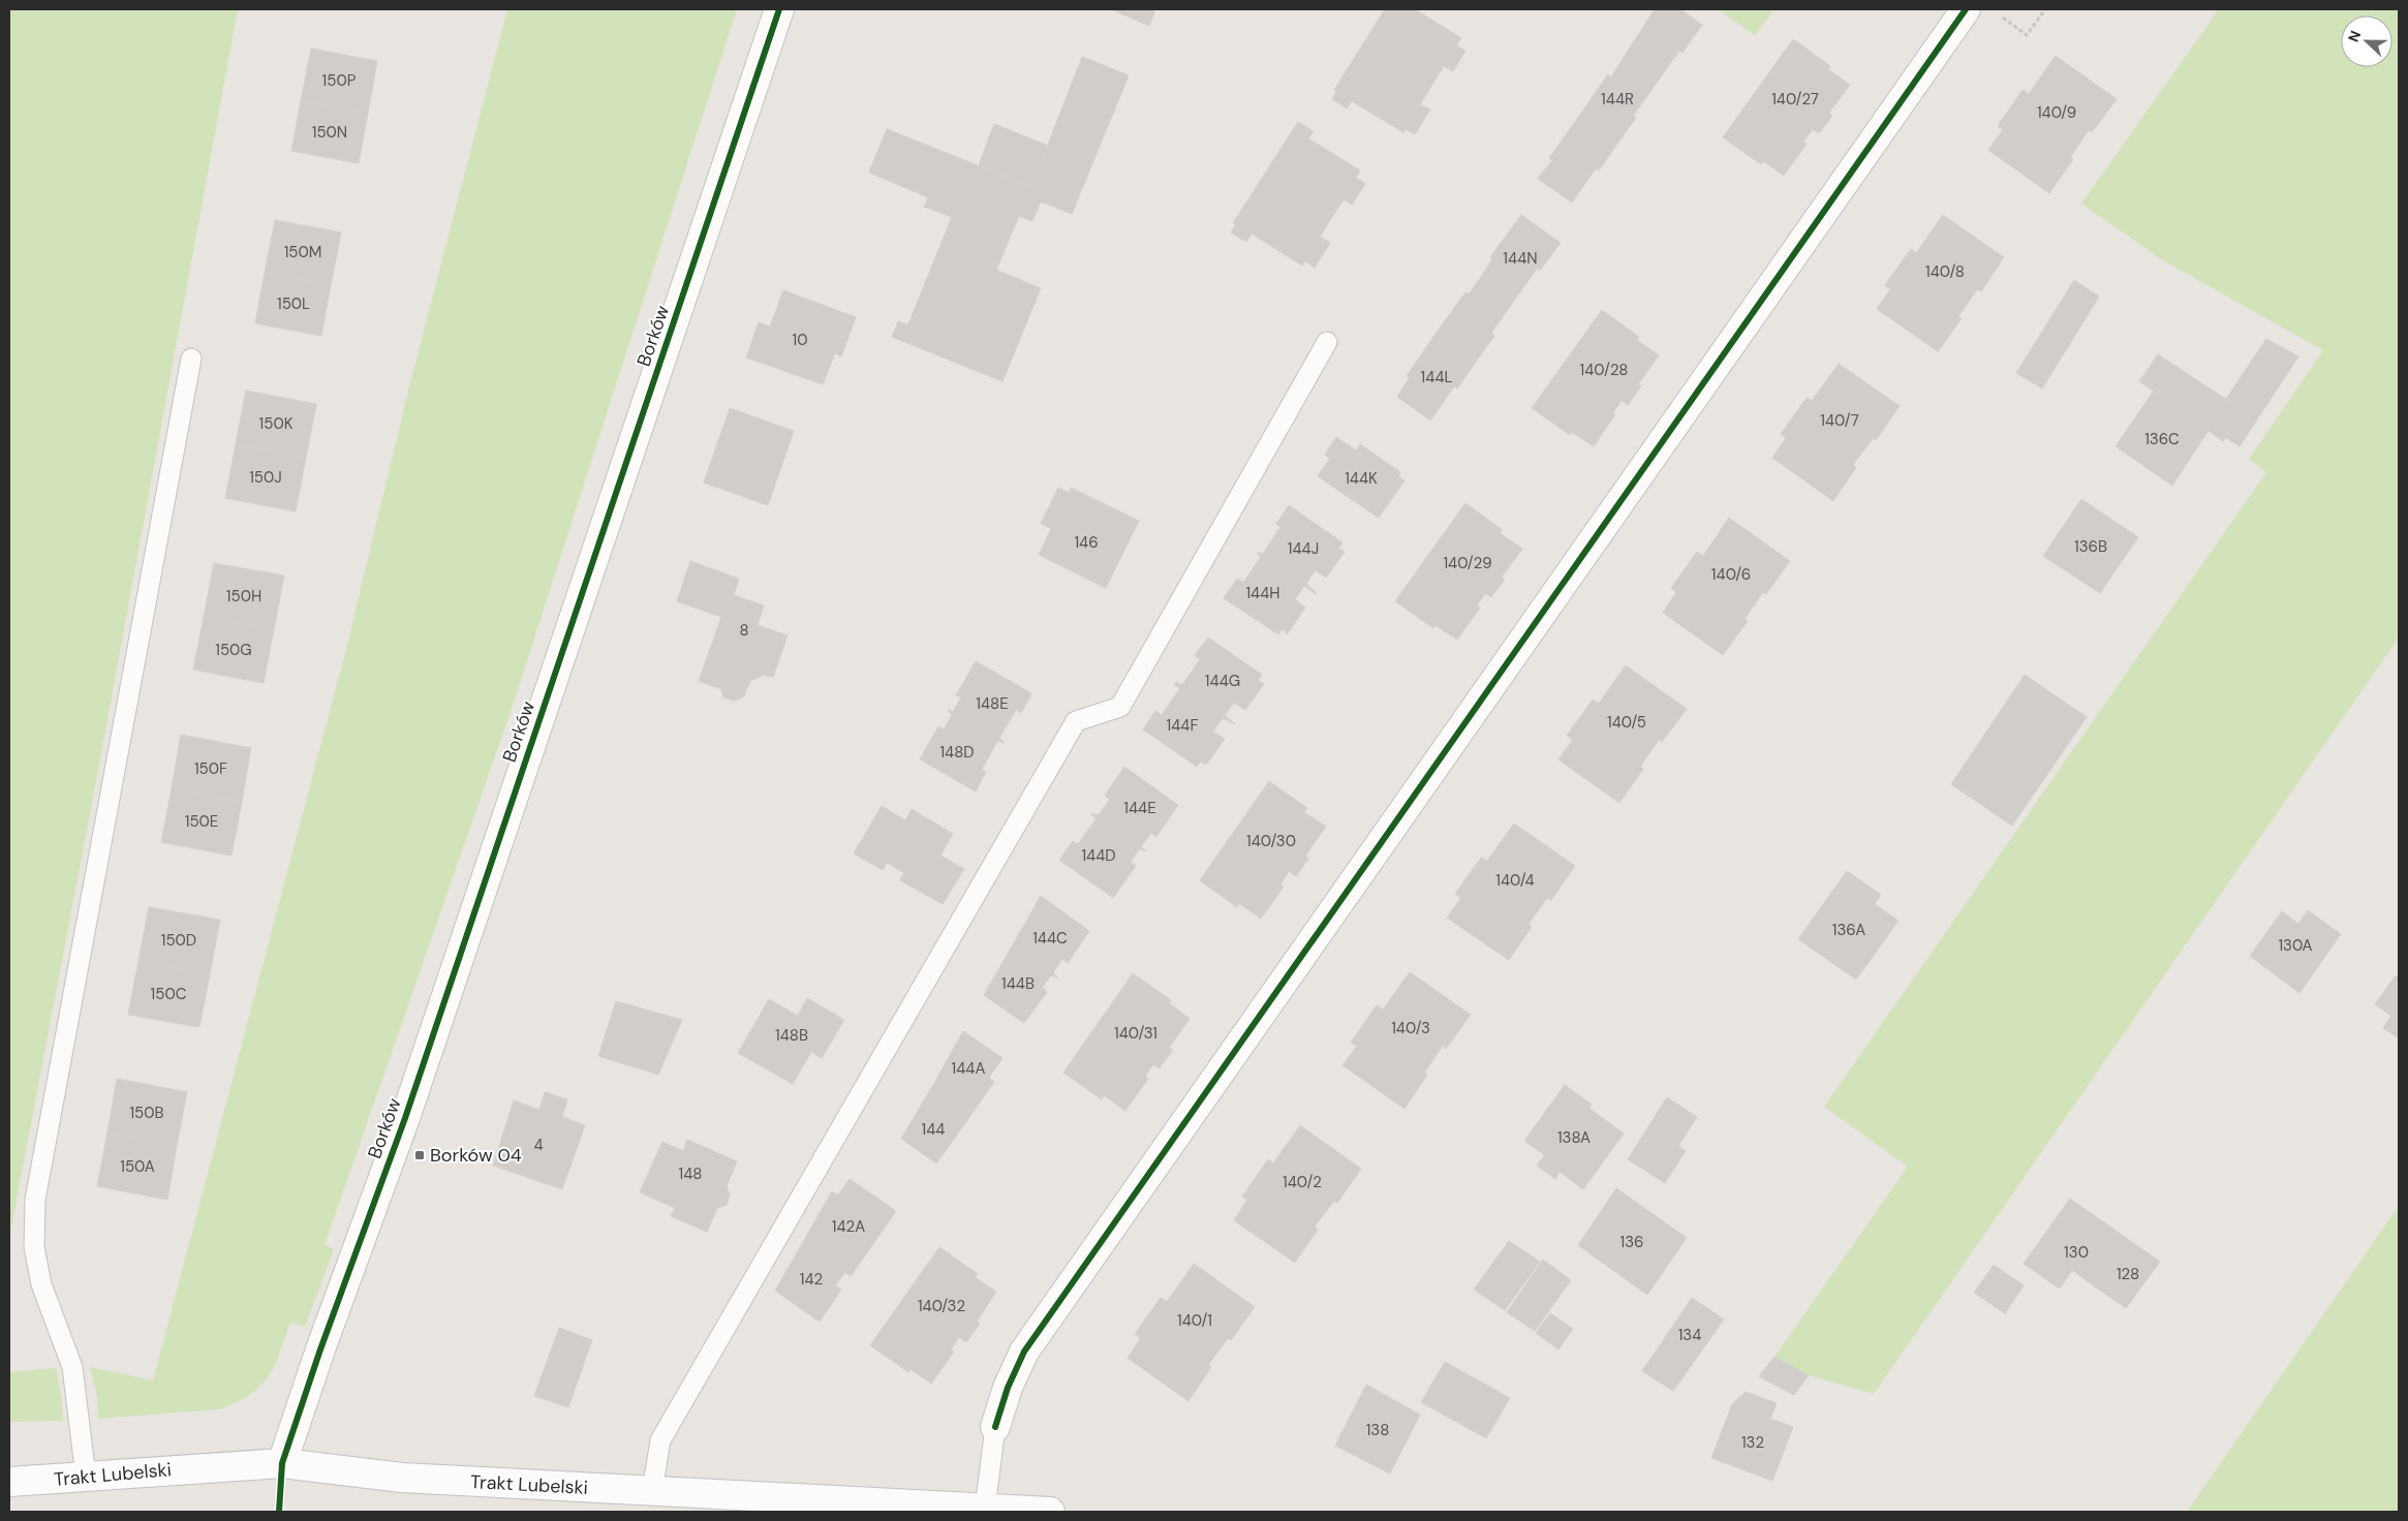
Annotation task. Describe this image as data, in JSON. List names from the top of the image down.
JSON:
{
  "streets": {
    "street": ["Borków", "Trakt Lubelski"]
  },
  "crossings": [
    ["Borków", "Trakt Lubelski"]
  ],
  "places": {
    "transit": ["Borków 04"]
  },
  "house_numbers": [
    "150P",
    "144R",
    "140/27",
    "140/9",
    "150N",
    "150M",
    "144N",
    "140/8",
    "150L",
    "10",
    "140/28",
    "144L",
    "140/7",
    "150K",
    "136C",
    "150J",
    "144K",
    "146",
    "136B",
    "144J",
    "140/29",
    "140/6",
    "144H",
    "150H",
    "8",
    "150G",
    "144G",
    "148E",
    "140/5",
    "144F",
    "148D",
    "150F",
    "144E",
    "150E",
    "140/30",
    "144D",
    "140/4",
    "136A",
    "144C",
    "150D",
    "130A",
    "144B",
    "150C",
    "140/3",
    "140/31",
    "148B",
    "144A",
    "150B",
    "144",
    "138A",
    "4",
    "150A",
    "148",
    "140/2",
    "142A",
    "136",
    "130",
    "128",
    "142",
    "140/32",
    "140/1",
    "134",
    "138",
    "132"
  ],
  "north": "left"
}
